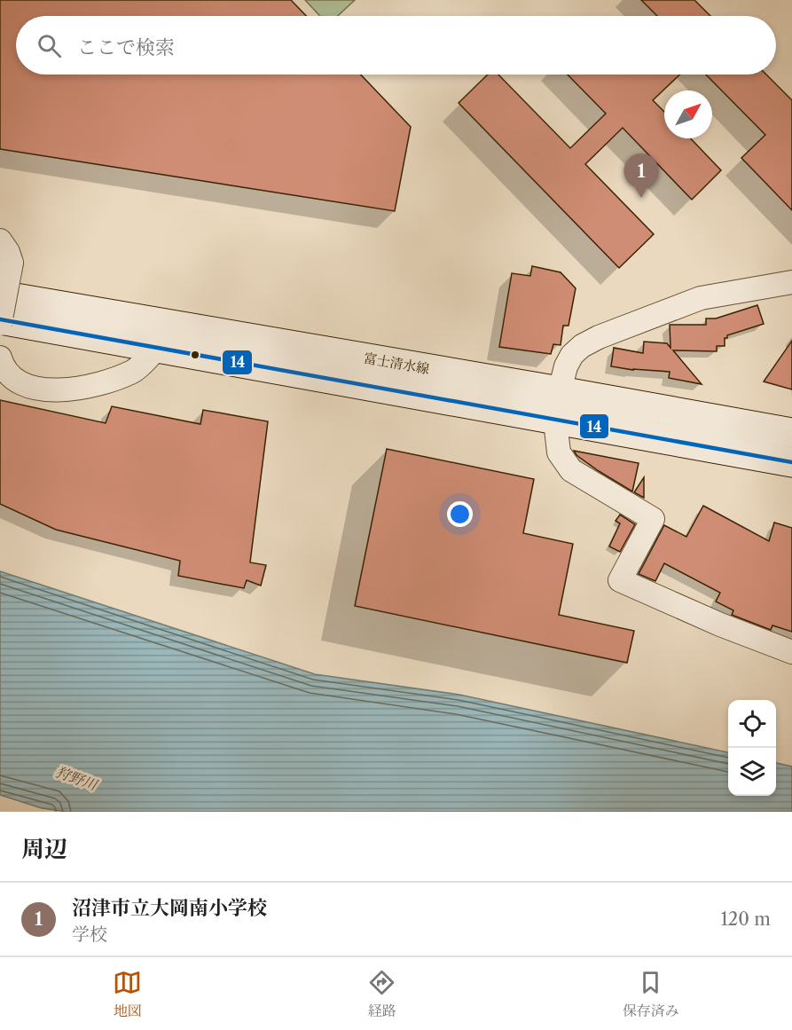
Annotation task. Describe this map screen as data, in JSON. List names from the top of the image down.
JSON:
{
  "streets": {
    "main road": ["富士清水線"]
  },
  "water": ["狩野川"],
  "lines": ["transit line 14"],
  "north": "top right",
  "page": {
    "search": "ここで検索",
    "pins": "1",
    "heading": "周辺",
    "list": [
      {
        "mark": "1",
        "name": "沼津市立大岡南小学校",
        "note": "学校",
        "value": "120 m"
      }
    ],
    "nav": ["地図", "経路", "保存済み"]
  }
}
